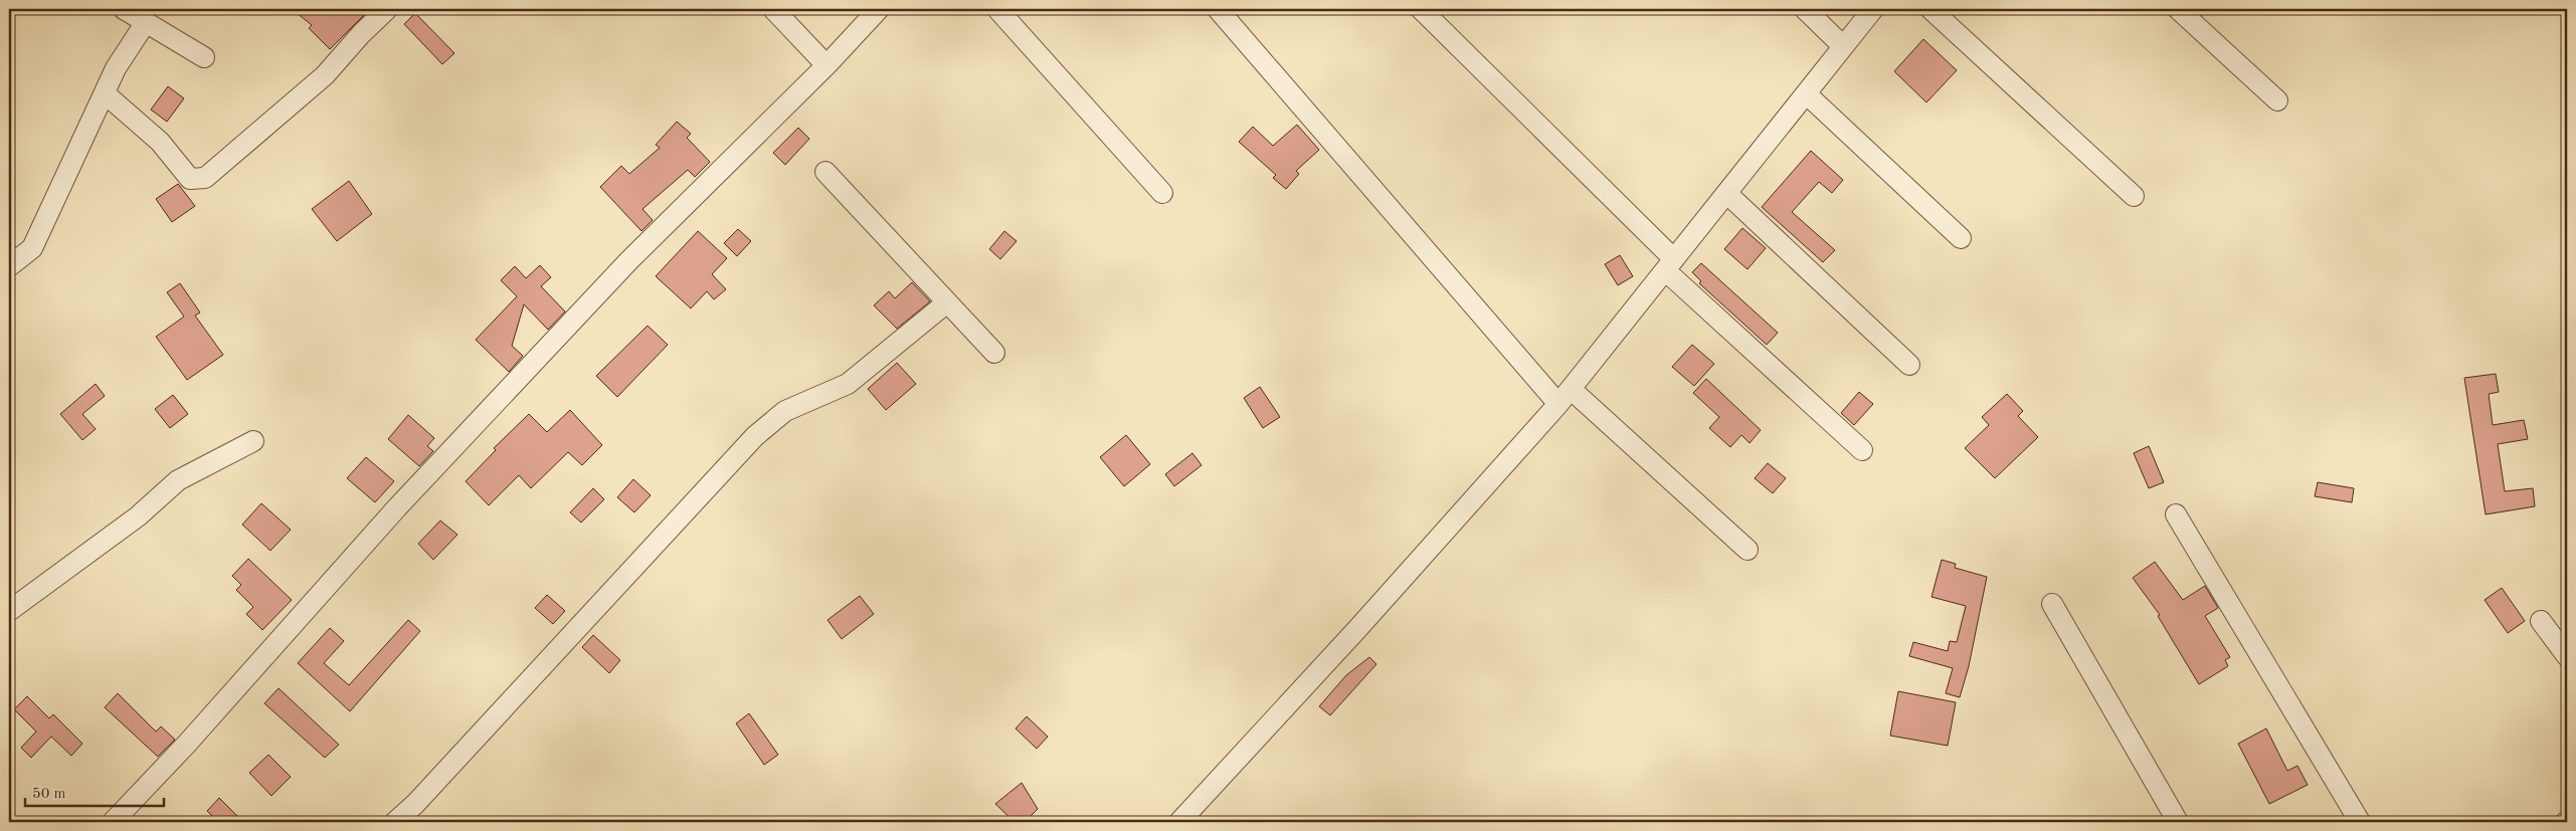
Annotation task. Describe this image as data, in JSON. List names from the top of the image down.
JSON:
{
  "scale_bar": "50 m"
}
